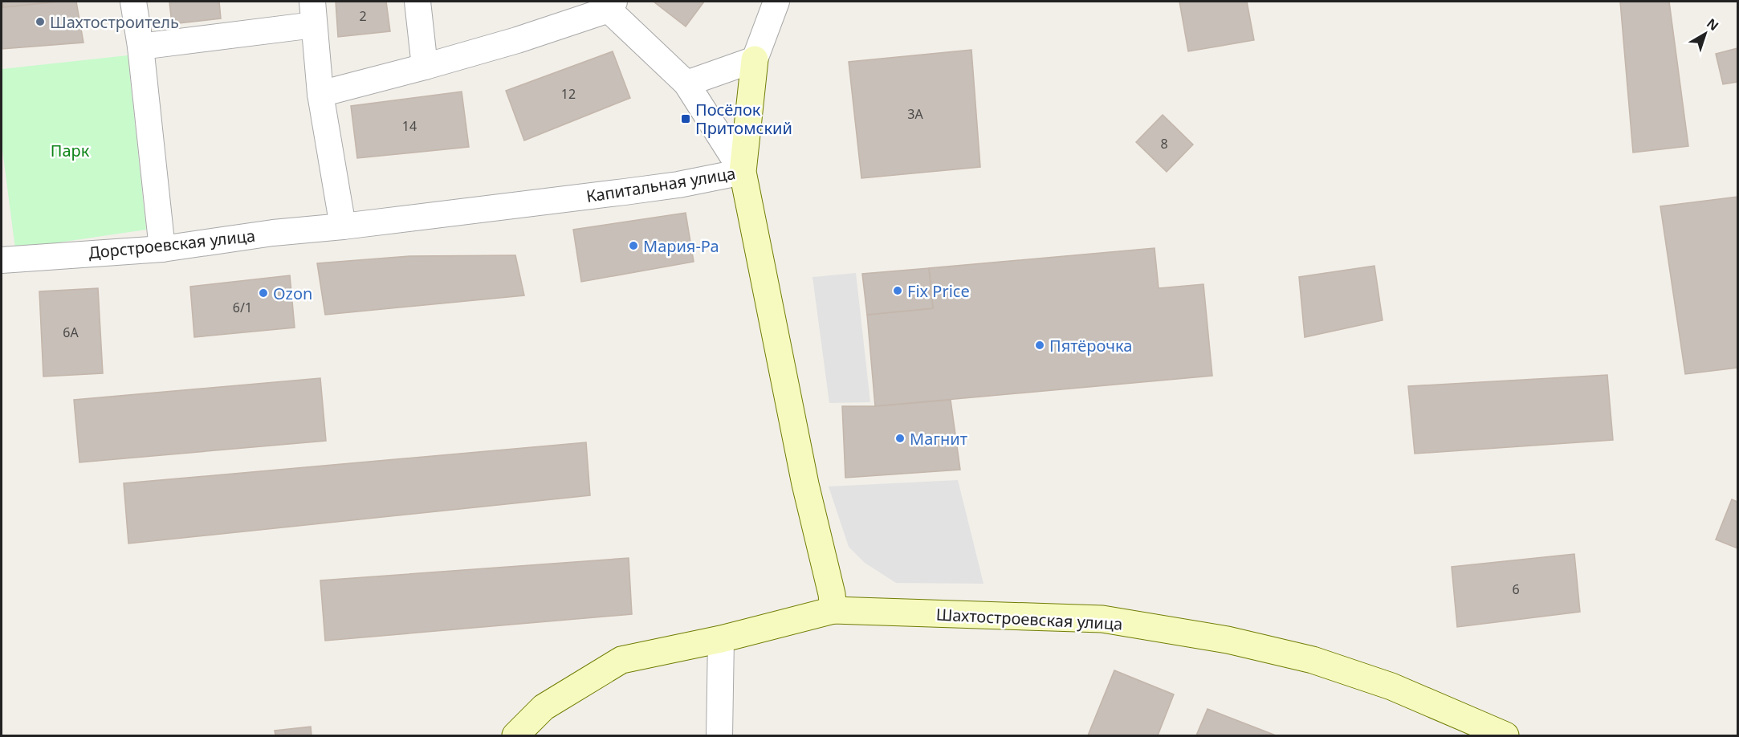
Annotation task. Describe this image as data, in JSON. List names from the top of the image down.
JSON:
{
  "streets": {
    "main road": ["Шахтостроевская улица"],
    "street": ["Капитальная улица", "Дорстроевская улица"]
  },
  "crossings": [
    ["Капитальная улица", "Дорстроевская улица"]
  ],
  "parks": ["Парк"],
  "places": {
    "other": [
      "Шахтостроитель",
      "Мария-Ра",
      "Fix Price",
      "Ozon",
      "Пятёрочка",
      "Магнит"
    ],
    "transit": ["Посёлок Притомский"]
  },
  "house_numbers": [
    "2",
    "12",
    "3А",
    "14",
    "8",
    "6/1",
    "6А",
    "6"
  ],
  "north": "top right"
}
